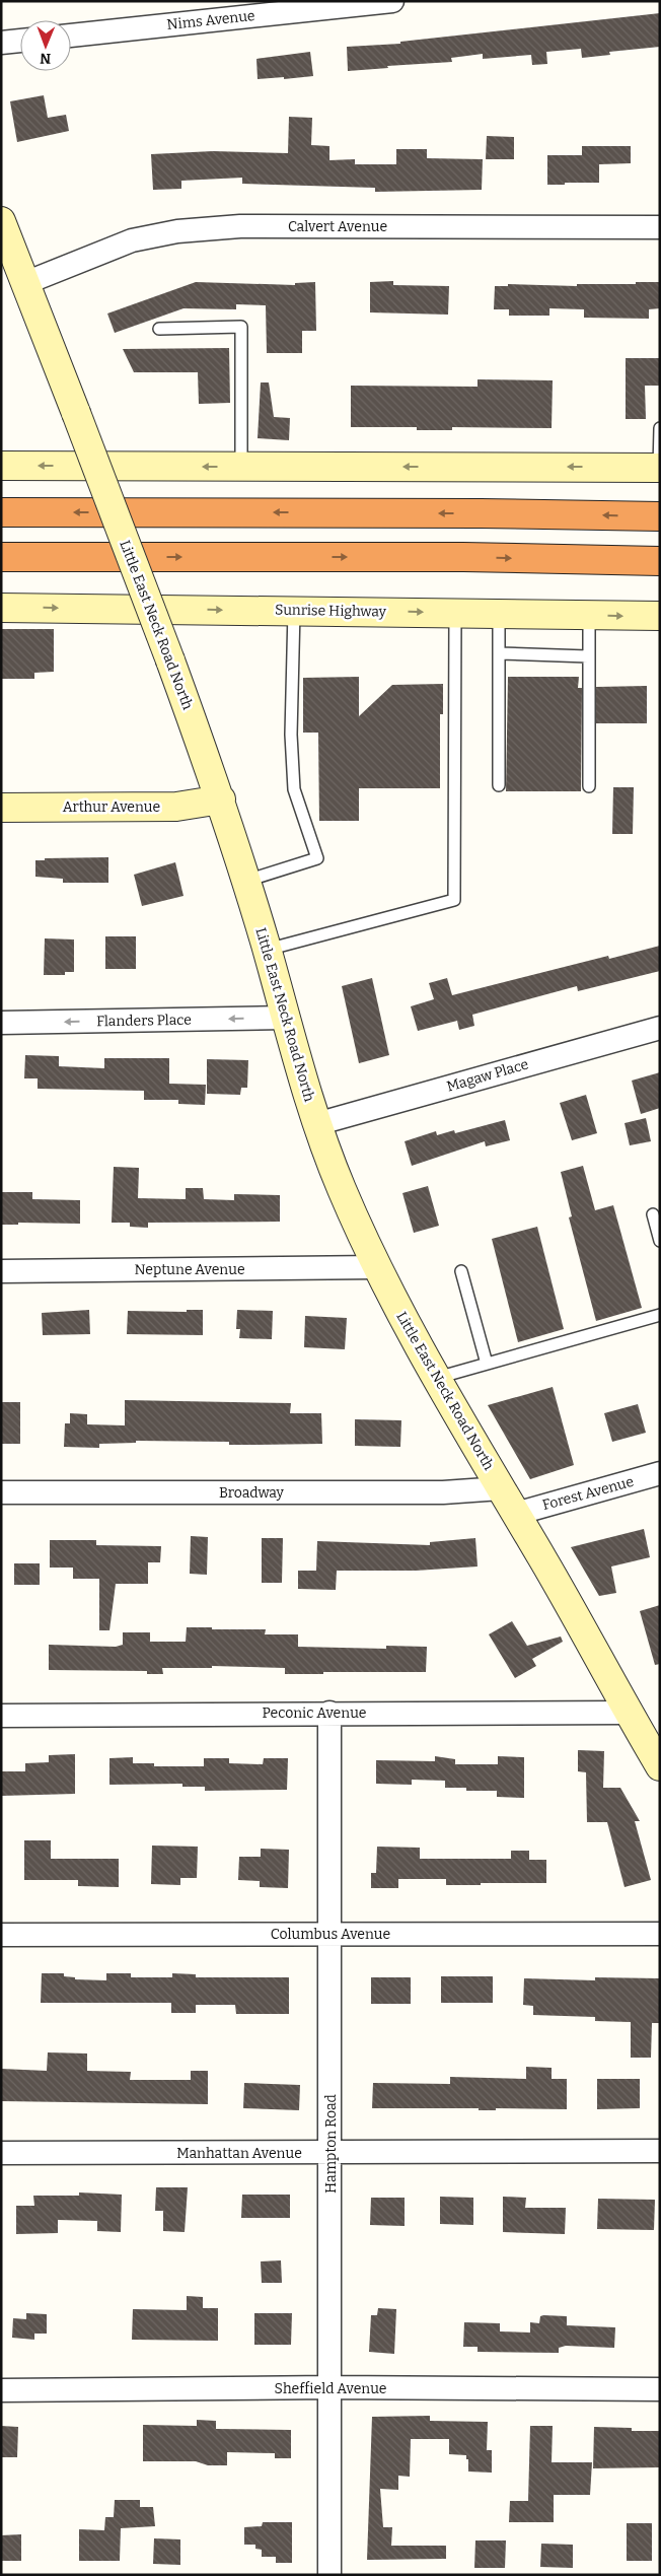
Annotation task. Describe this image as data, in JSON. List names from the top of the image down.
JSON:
{
  "streets": {
    "main road": ["Sunrise Highway", "Little East Neck Road North", "Arthur Avenue"],
    "street": [
      "Nims Avenue",
      "Calvert Avenue",
      "Flanders Place",
      "Magaw Place",
      "Neptune Avenue",
      "Broadway",
      "Forest Avenue",
      "Peconic Avenue",
      "Columbus Avenue",
      "Hampton Road",
      "Manhattan Avenue",
      "Sheffield Avenue"
    ]
  },
  "crossings": [
    ["Calvert Avenue", "Little East Neck Road North"],
    ["Little East Neck Road North", "Arthur Avenue"],
    ["Little East Neck Road North", "Flanders Place"],
    ["Little East Neck Road North", "Magaw Place"],
    ["Little East Neck Road North", "Neptune Avenue"],
    ["Little East Neck Road North", "Broadway"],
    ["Little East Neck Road North", "Forest Avenue"],
    ["Little East Neck Road North", "Peconic Avenue"],
    ["Peconic Avenue", "Hampton Road"],
    ["Columbus Avenue", "Hampton Road"],
    ["Hampton Road", "Manhattan Avenue"],
    ["Hampton Road", "Sheffield Avenue"]
  ],
  "one_way": ["Flanders Place"],
  "north": "bottom"
}
